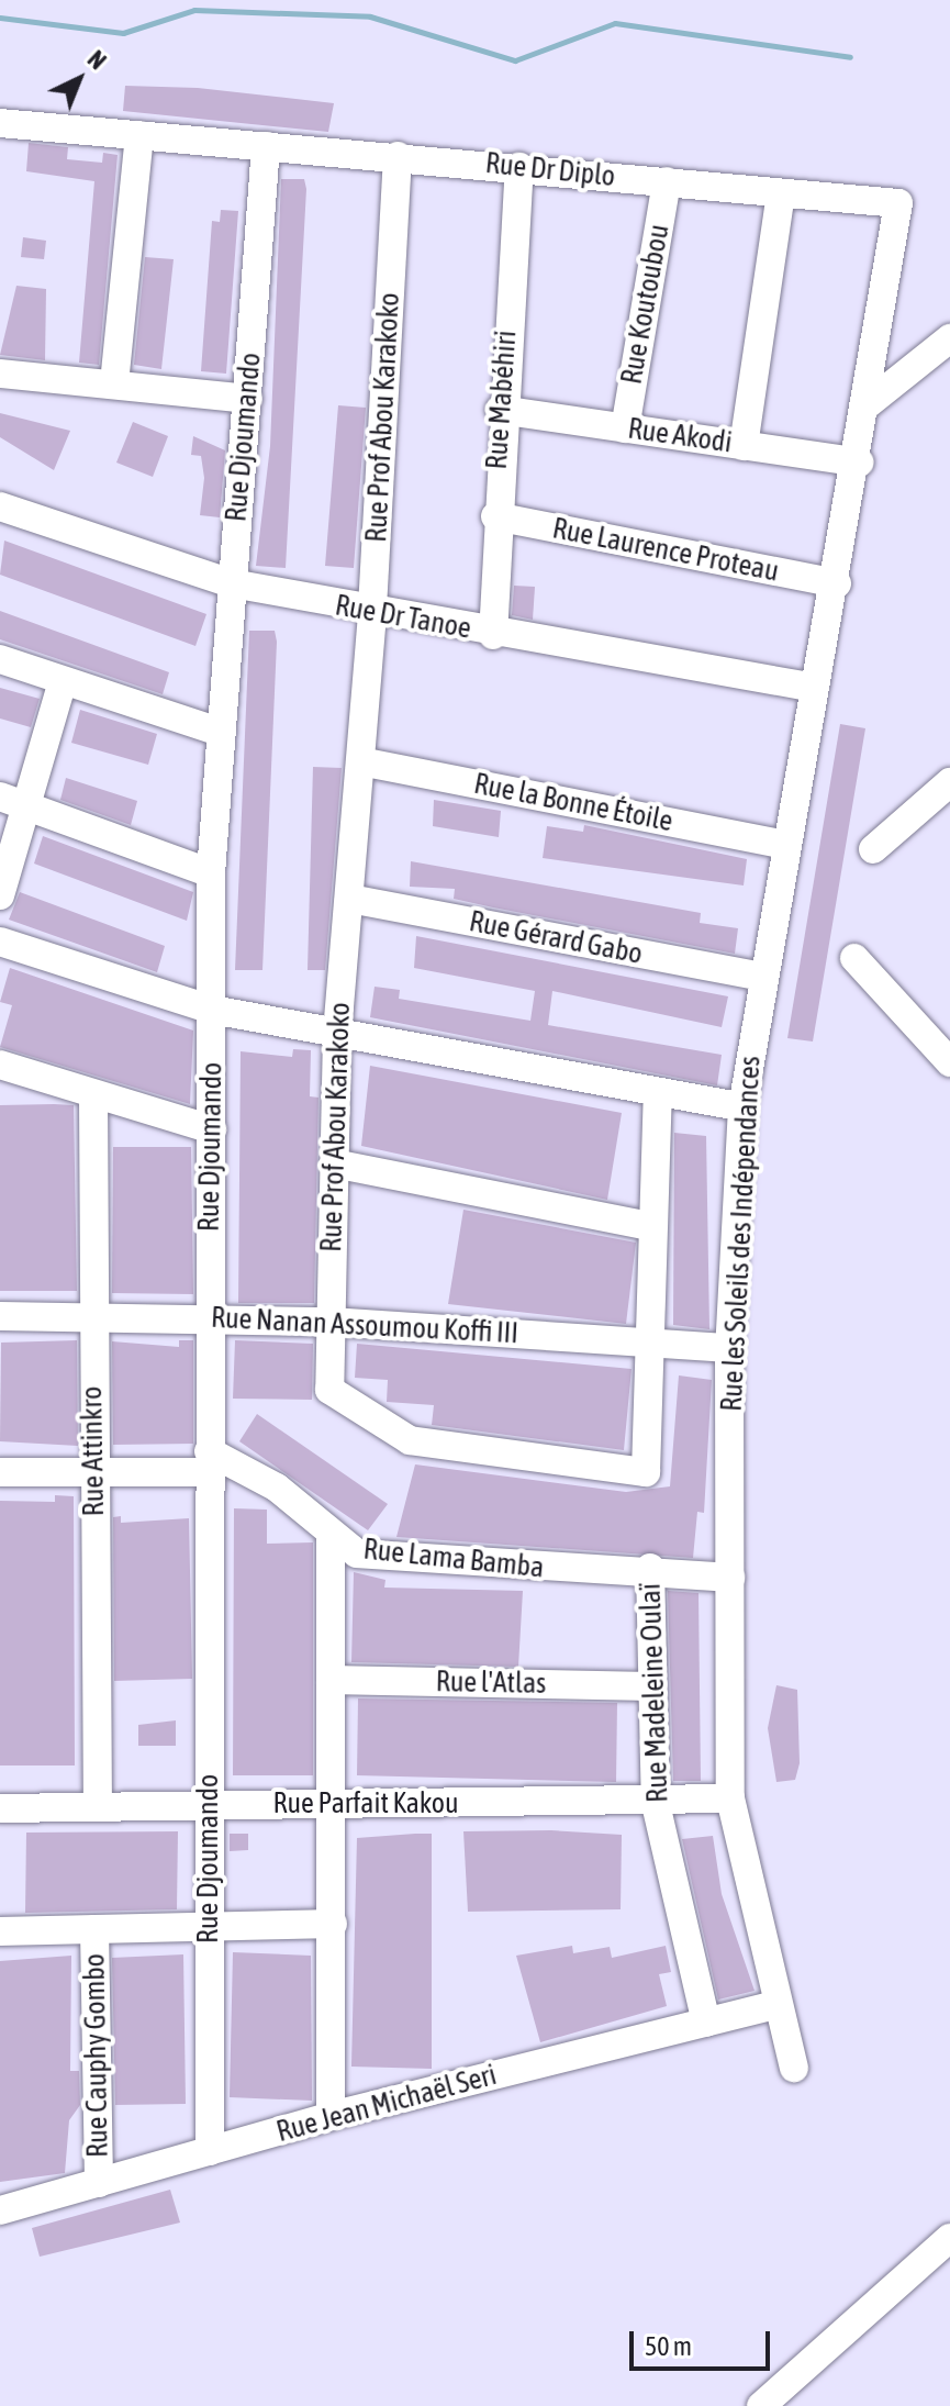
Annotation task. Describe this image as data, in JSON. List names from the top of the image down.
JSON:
{
  "streets": {
    "street": [
      "Rue Dr Diplo",
      "Rue Koutoubou",
      "Rue Mabéhiri",
      "Rue Prof Abou Karakoko",
      "Rue Akodi",
      "Rue Djoumando",
      "Rue Laurence Proteau",
      "Rue Dr Tanoe",
      "Rue la Bonne Étoile",
      "Rue Gérard Gabo",
      "Rue les Soleils des Indépendances",
      "Rue Nanan Assoumou Koffi III",
      "Rue Attinkro",
      "Rue Lama Bamba",
      "Rue l'Atlas",
      "Rue Madeleine Oulaï",
      "Rue Parfait Kakou",
      "Rue Cauphy Gombo",
      "Rue Jean Michaël Seri"
    ]
  },
  "crossings": [
    ["Rue Dr Diplo", "Rue Koutoubou"],
    ["Rue Dr Diplo", "Rue Mabéhiri"],
    ["Rue Dr Diplo", "Rue Prof Abou Karakoko"],
    ["Rue Dr Diplo", "Rue Djoumando"],
    ["Rue Dr Diplo", "Rue les Soleils des Indépendances"],
    ["Rue Koutoubou", "Rue Akodi"],
    ["Rue Mabéhiri", "Rue Akodi"],
    ["Rue Mabéhiri", "Rue Laurence Proteau"],
    ["Rue Mabéhiri", "Rue Dr Tanoe"],
    ["Rue Prof Abou Karakoko", "Rue Dr Tanoe"],
    ["Rue Prof Abou Karakoko", "Rue la Bonne Étoile"],
    ["Rue Prof Abou Karakoko", "Rue Gérard Gabo"],
    ["Rue Prof Abou Karakoko", "Rue Nanan Assoumou Koffi III"],
    ["Rue Akodi", "Rue les Soleils des Indépendances"],
    ["Rue Djoumando", "Rue Dr Tanoe"],
    ["Rue Djoumando", "Rue Nanan Assoumou Koffi III"],
    ["Rue Djoumando", "Rue Lama Bamba"],
    ["Rue Djoumando", "Rue Parfait Kakou"],
    ["Rue Djoumando", "Rue Jean Michaël Seri"],
    ["Rue Laurence Proteau", "Rue les Soleils des Indépendances"],
    ["Rue Dr Tanoe", "Rue les Soleils des Indépendances"],
    ["Rue la Bonne Étoile", "Rue les Soleils des Indépendances"],
    ["Rue Gérard Gabo", "Rue les Soleils des Indépendances"],
    ["Rue les Soleils des Indépendances", "Rue Nanan Assoumou Koffi III"],
    ["Rue les Soleils des Indépendances", "Rue Lama Bamba"],
    ["Rue les Soleils des Indépendances", "Rue Parfait Kakou"],
    ["Rue les Soleils des Indépendances", "Rue Jean Michaël Seri"],
    ["Rue Nanan Assoumou Koffi III", "Rue Attinkro"],
    ["Rue Attinkro", "Rue Parfait Kakou"],
    ["Rue Lama Bamba", "Rue Madeleine Oulaï"],
    ["Rue l'Atlas", "Rue Madeleine Oulaï"],
    ["Rue Madeleine Oulaï", "Rue Parfait Kakou"],
    ["Rue Madeleine Oulaï", "Rue Jean Michaël Seri"],
    ["Rue Cauphy Gombo", "Rue Jean Michaël Seri"]
  ],
  "scale_bar": "50 m",
  "north": "top right"
}
